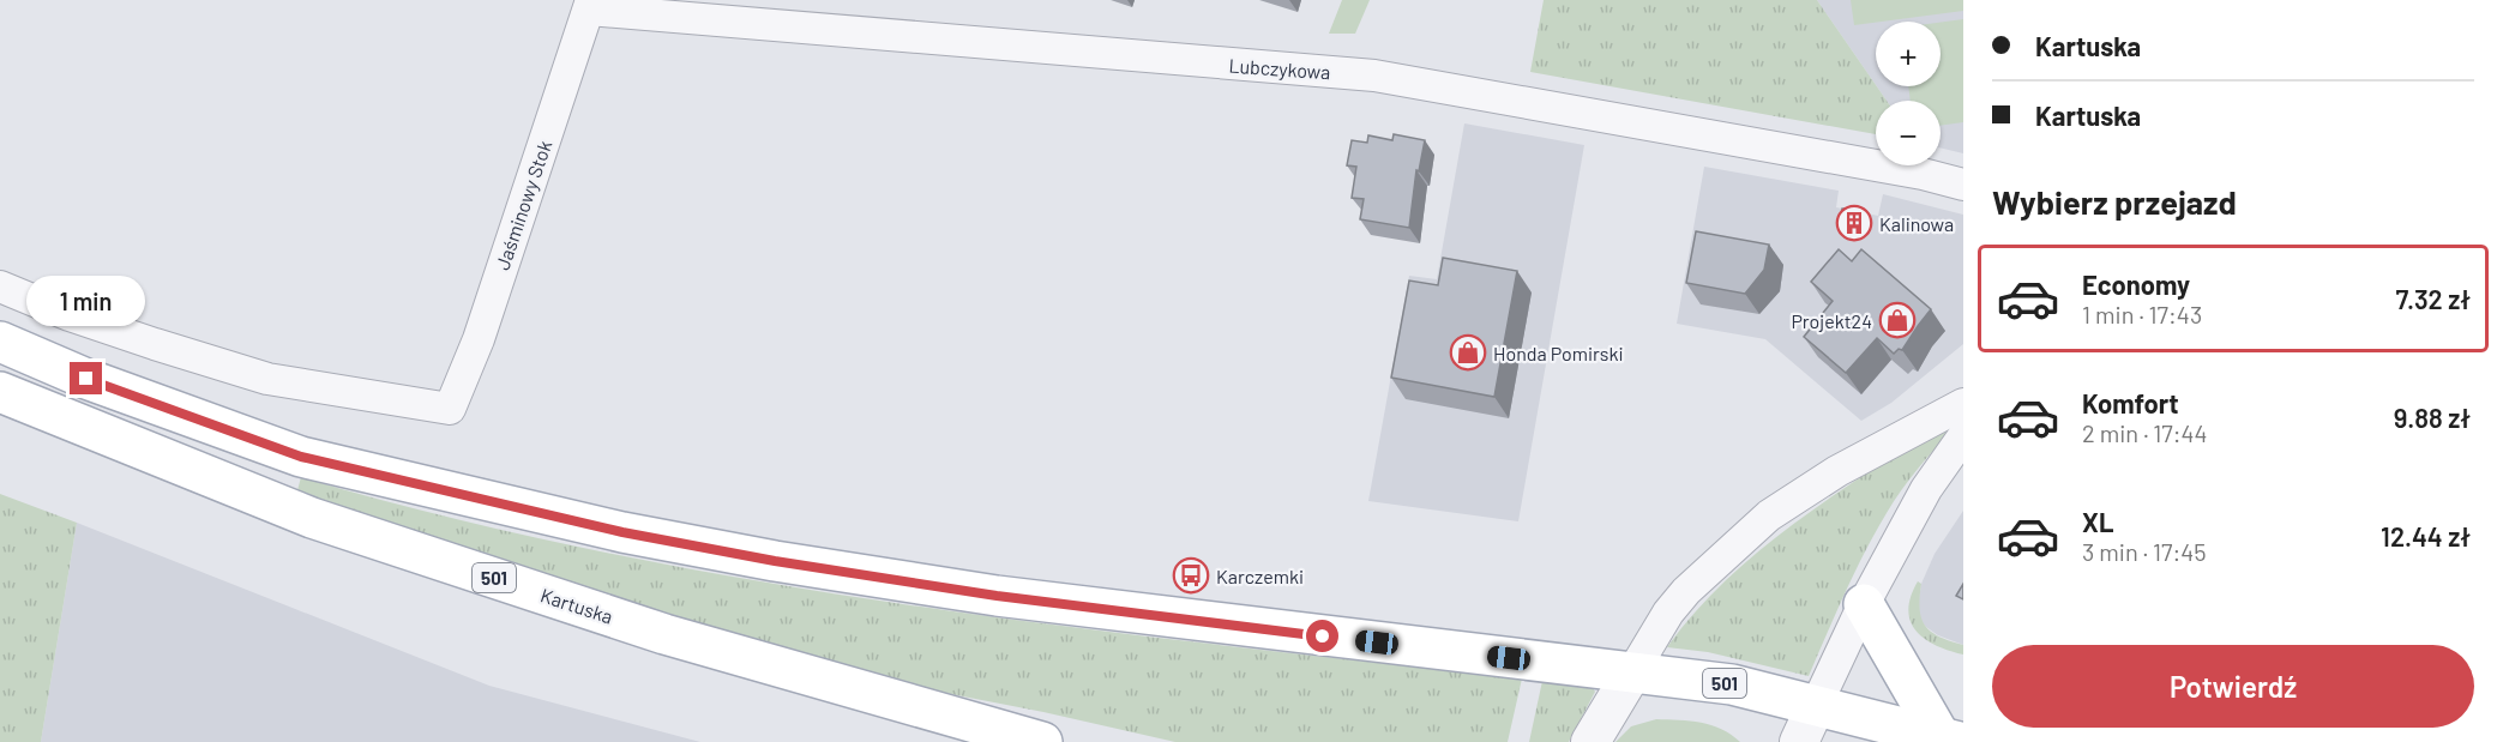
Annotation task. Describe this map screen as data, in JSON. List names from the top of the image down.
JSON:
{
  "streets": {
    "main road": ["501", "Kartuska"],
    "street": ["Lubczykowa", "Jaśminowy Stok"]
  },
  "crossings": [
    ["Lubczykowa", "Jaśminowy Stok"]
  ],
  "places": {
    "building": ["Kalinowa"],
    "shop": ["Projekt24", "Honda Pomirski"],
    "bus stop": ["Karczemki"]
  },
  "page": {
    "banner": ["Kartuska", "Kartuska"],
    "map_buttons": ["+", "−"],
    "heading": "Wybierz przejazd",
    "list": [
      {
        "name": "Economy",
        "note": "1 min · 17:43",
        "value": "7.32 zł"
      },
      {
        "name": "Komfort",
        "note": "2 min · 17:44",
        "value": "9.88 zł"
      },
      {
        "name": "XL",
        "note": "3 min · 17:45",
        "value": "12.44 zł"
      }
    ],
    "bubble": "1 min",
    "buttons": "Potwierdź"
  }
}
